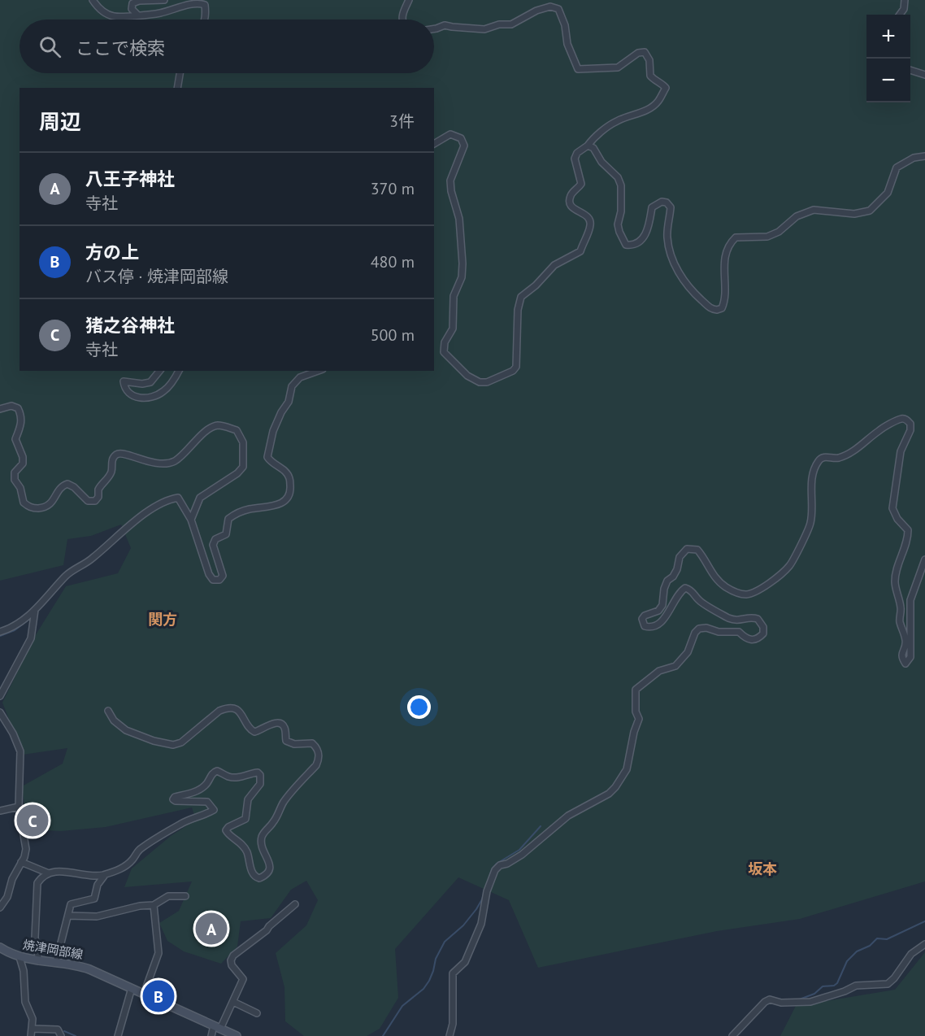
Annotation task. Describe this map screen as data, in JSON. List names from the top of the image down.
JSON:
{
  "streets": {
    "main road": ["焼津岡部線"]
  },
  "districts": ["関方", "坂本"],
  "page": {
    "map_buttons": ["+", "−"],
    "search": "ここで検索",
    "heading": ["周辺", "3件"],
    "list": [
      {
        "mark": "A",
        "name": "八王子神社",
        "note": "寺社",
        "value": "370 m"
      },
      {
        "mark": "B",
        "name": "方の上",
        "note": "バス停 · 焼津岡部線",
        "value": "480 m"
      },
      {
        "mark": "C",
        "name": "猪之谷神社",
        "note": "寺社",
        "value": "500 m"
      }
    ],
    "pins": ["C", "A", "B"]
  }
}
